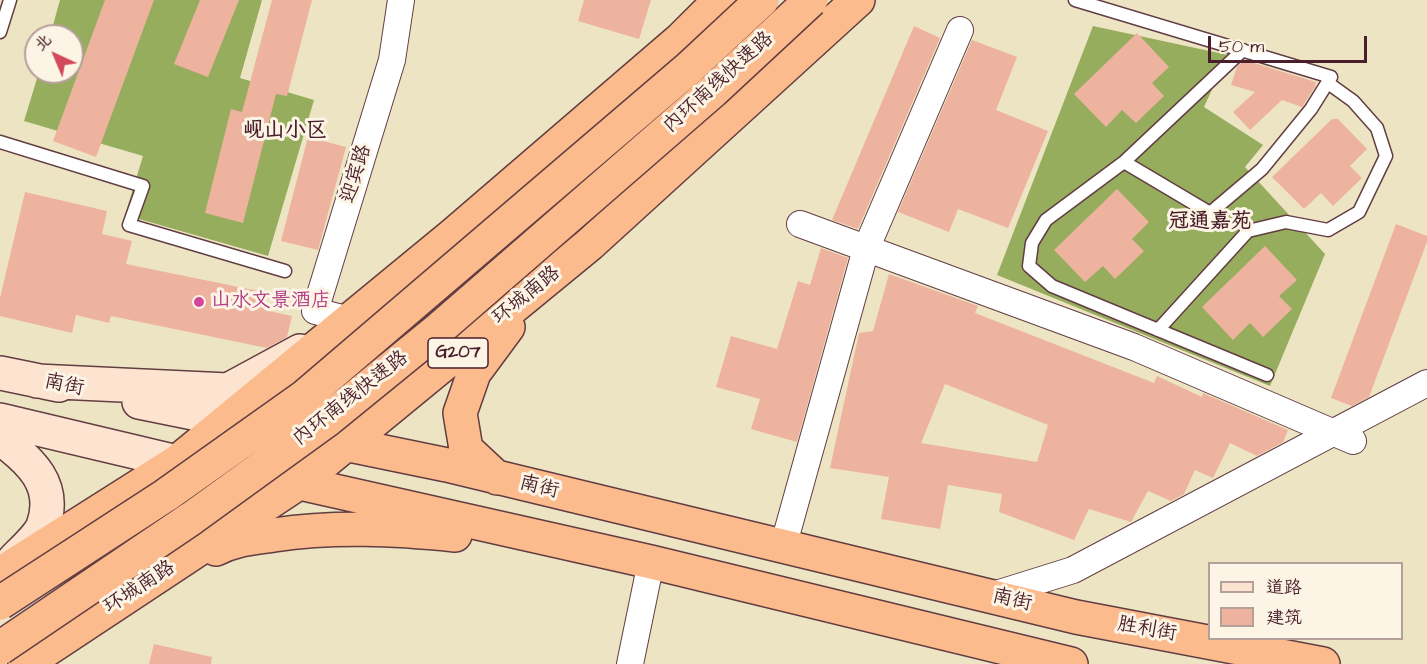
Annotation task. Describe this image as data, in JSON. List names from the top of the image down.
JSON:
{
  "streets": {
    "highway": [
      "内环南线快速路",
      "环城南路",
      "G207",
      "南街",
      "胜利街"
    ],
    "street": ["迎宾路"]
  },
  "crossings": [
    ["环城南路", "南街"],
    ["南街", "胜利街"]
  ],
  "districts": ["岘山小区", "冠通嘉苑"],
  "places": ["山水文景酒店"],
  "legend": ["道路", "建筑"],
  "scale_bar": "50 m",
  "north": "top left"
}
